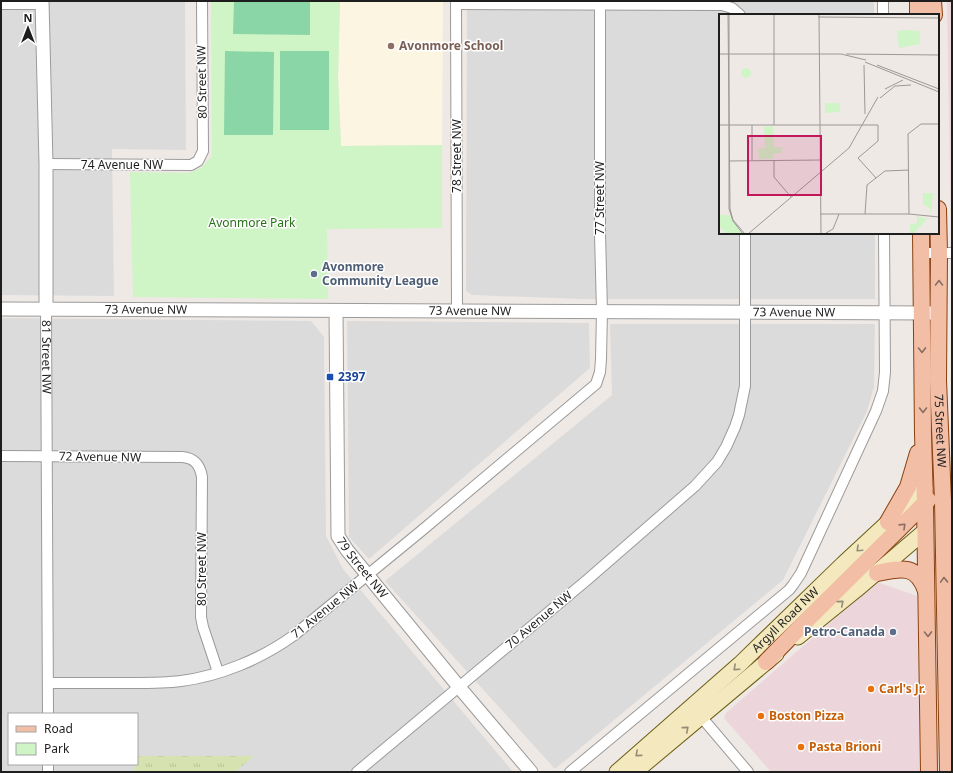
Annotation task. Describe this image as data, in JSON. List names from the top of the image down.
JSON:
{
  "streets": {
    "main road": ["75 Street NW", "Argyll Road NW"],
    "street": [
      "80 Street NW",
      "78 Street NW",
      "74 Avenue NW",
      "77 Street NW",
      "73 Avenue NW",
      "81 Street NW",
      "72 Avenue NW",
      "79 Street NW",
      "71 Avenue NW",
      "70 Avenue NW"
    ]
  },
  "crossings": [
    ["80 Street NW", "74 Avenue NW"],
    ["80 Street NW", "72 Avenue NW"],
    ["80 Street NW", "71 Avenue NW"],
    ["78 Street NW", "73 Avenue NW"],
    ["74 Avenue NW", "81 Street NW"],
    ["77 Street NW", "73 Avenue NW"],
    ["77 Street NW", "71 Avenue NW"],
    ["73 Avenue NW", "81 Street NW"],
    ["73 Avenue NW", "75 Street NW"],
    ["73 Avenue NW", "79 Street NW"],
    ["73 Avenue NW", "70 Avenue NW"],
    ["73 Avenue NW", "Argyll Road NW"],
    ["81 Street NW", "72 Avenue NW"],
    ["81 Street NW", "71 Avenue NW"],
    ["75 Street NW", "Argyll Road NW"],
    ["79 Street NW", "71 Avenue NW"],
    ["79 Street NW", "70 Avenue NW"]
  ],
  "parks": ["Avonmore Park"],
  "places": {
    "other": [
      "Avonmore School",
      "Avonmore Community League",
      "Petro-Canada",
      "Carl's Jr.",
      "Boston Pizza",
      "Pasta Brioni"
    ],
    "transit": ["2397"]
  },
  "legend": ["Road", "Park"],
  "north": "top"
}
